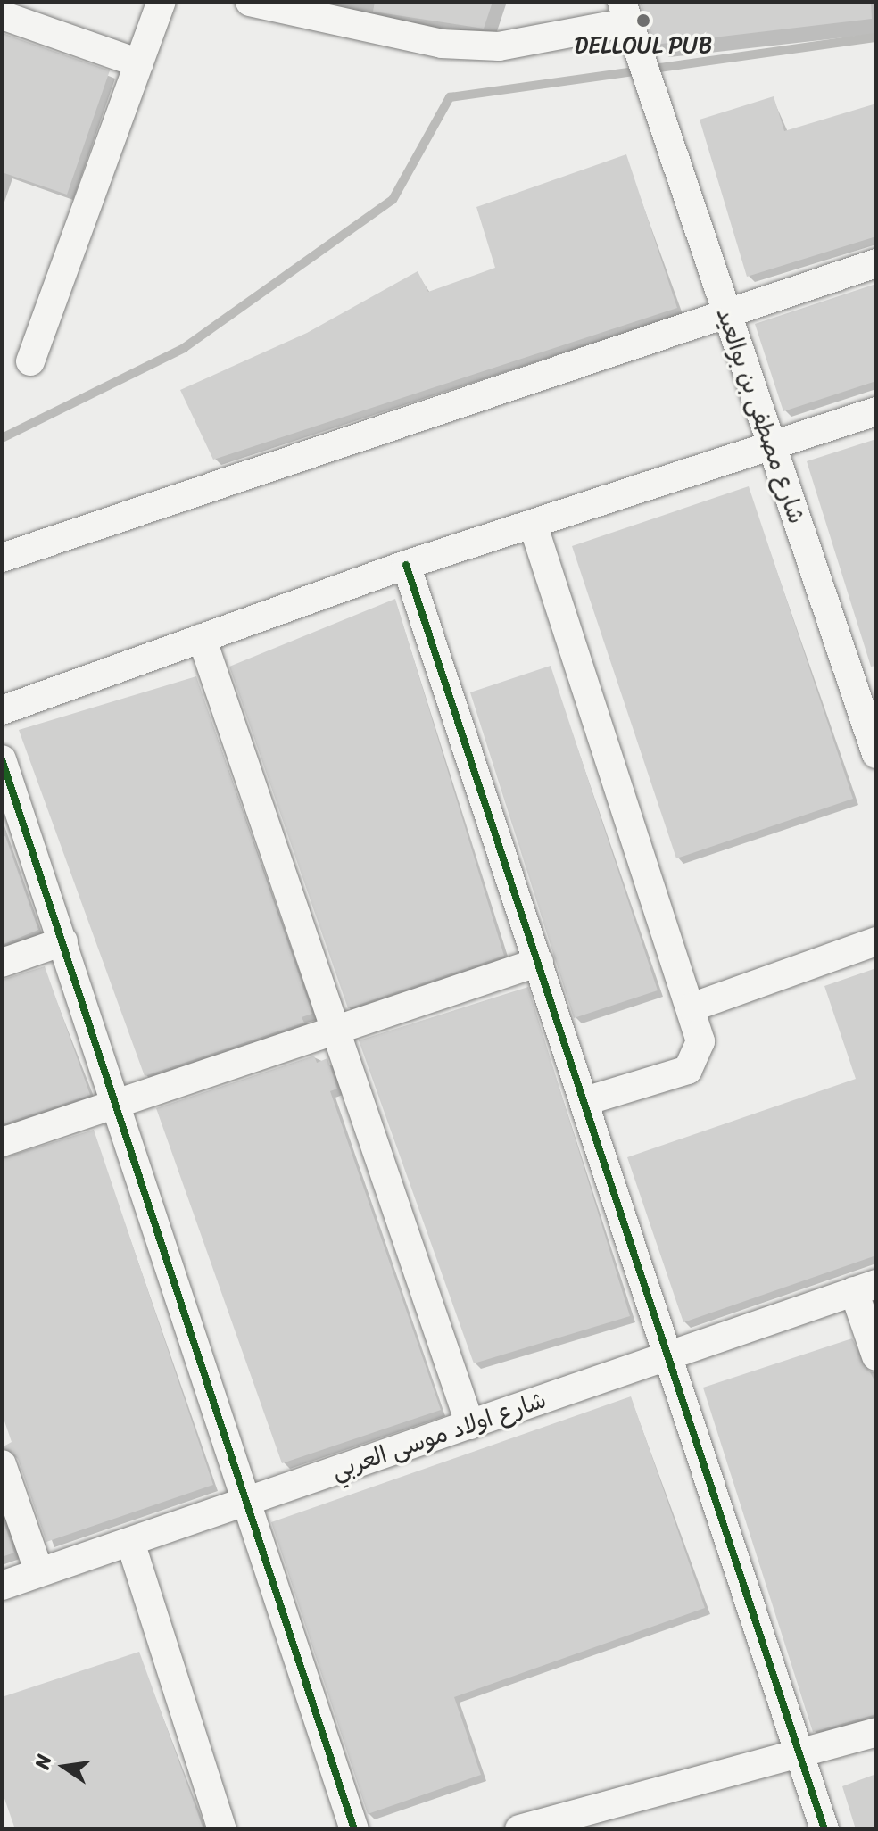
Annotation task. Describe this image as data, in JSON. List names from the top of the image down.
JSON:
{
  "streets": {
    "street": ["شارع مصطفى بن بوالعيد", "شارع اولاد موسى العربي"]
  },
  "places": ["DELLOUL PUB"],
  "north": "left"
}
